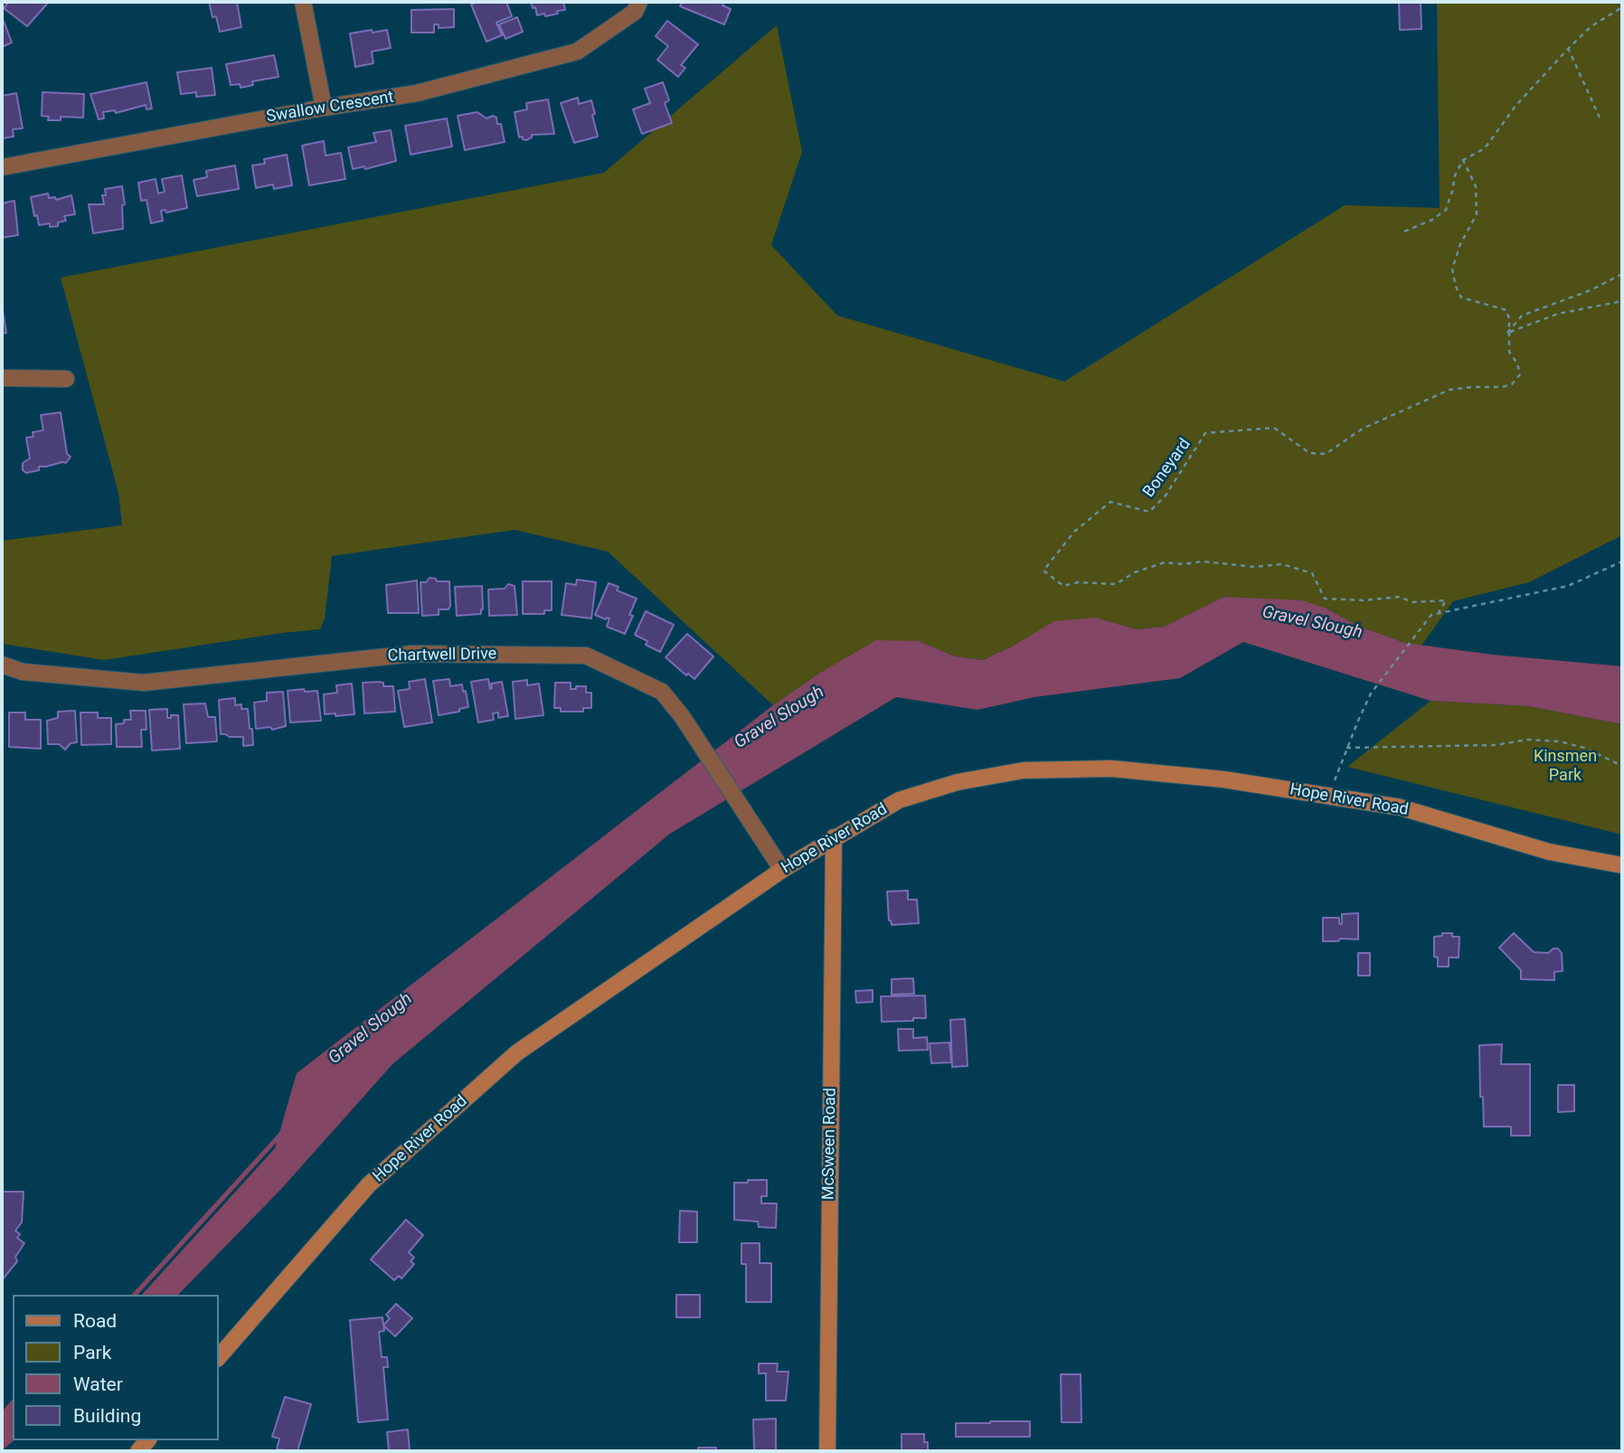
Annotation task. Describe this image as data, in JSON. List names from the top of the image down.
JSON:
{
  "streets": {
    "street": [
      "Swallow Crescent",
      "Chartwell Drive",
      "Hope River Road",
      "McSween Road"
    ],
    "path": ["Boneyard"]
  },
  "crossings": [
    ["Chartwell Drive", "Hope River Road"],
    ["Hope River Road", "McSween Road"]
  ],
  "water": ["Gravel Slough"],
  "parks": ["Kinsmen Park"],
  "legend": [
    "Road",
    "Park",
    "Water",
    "Building"
  ]
}
